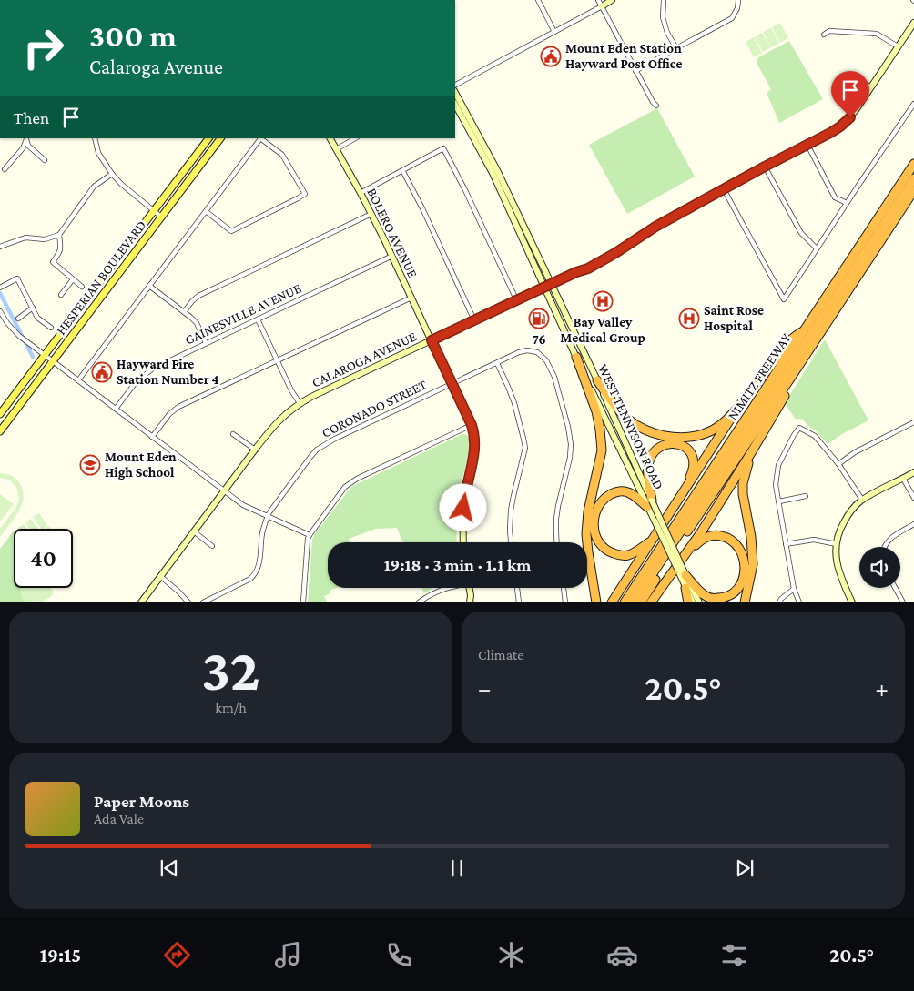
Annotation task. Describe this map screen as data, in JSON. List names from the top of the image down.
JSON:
{
  "streets": {
    "highway": ["NIMITZ FREEWAY"],
    "main road": ["HESPERIAN BOULEVARD"],
    "street": [
      "BOLERO AVENUE",
      "GAINESVILLE AVENUE",
      "CALAROGA AVENUE",
      "CORONADO STREET",
      "WEST TENNYSON ROAD"
    ]
  },
  "crossings": [
    ["BOLERO AVENUE", "GAINESVILLE AVENUE"],
    ["BOLERO AVENUE", "CALAROGA AVENUE"],
    ["BOLERO AVENUE", "CORONADO STREET"],
    ["CALAROGA AVENUE", "WEST TENNYSON ROAD"]
  ],
  "places": {
    "public building": ["Mount Eden Station Hayward Post Office", "Hayward Fire Station Number 4"],
    "hospital": ["Bay Valley Medical Group", "Saint Rose Hospital"],
    "fuel station": ["76"],
    "school or university": ["Mount Eden High School"]
  },
  "page": {
    "turn": ["300 m", "Calaroga Avenue"],
    "then": "Then",
    "limit": "40",
    "trip": "19:18 · 3 min · 1.1 km",
    "tile": [
      ["32", "km/h"],
      "Climate"
    ],
    "heat": ["−", "20.5°", "+"],
    "song": ["Paper Moons", "Ada Vale"],
    "tabs": ["19:15", "20.5°"]
  }
}
